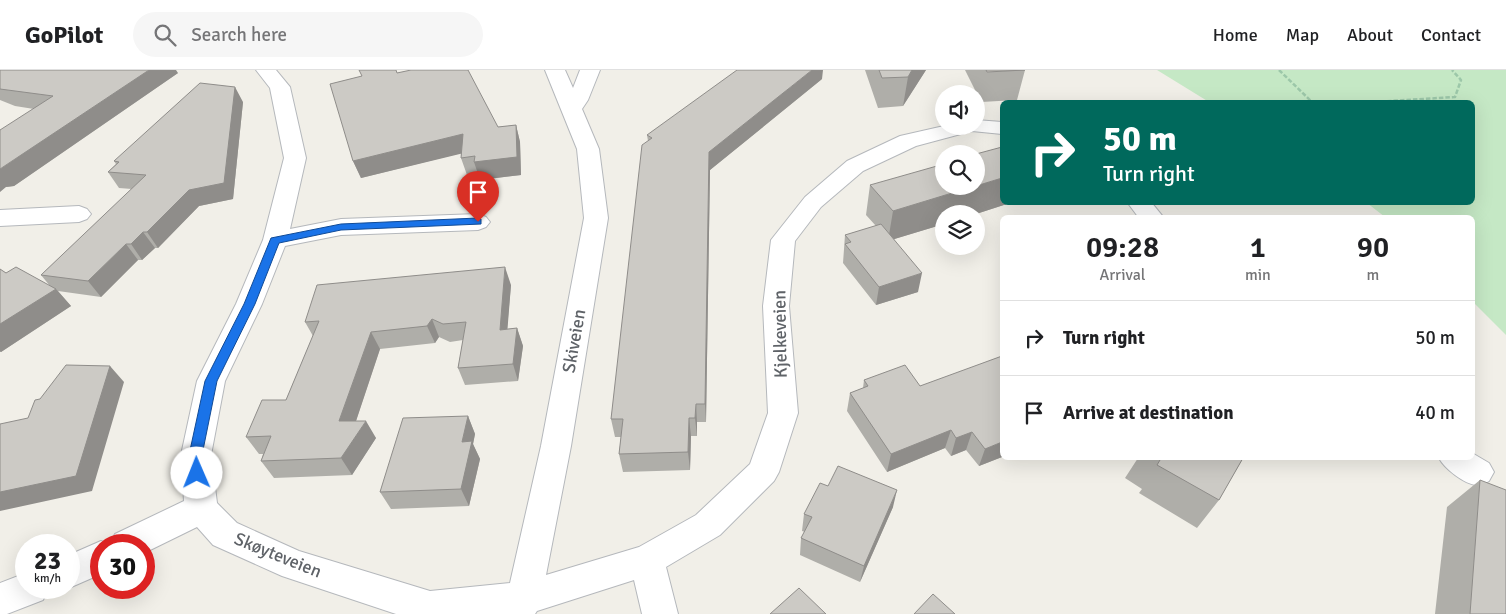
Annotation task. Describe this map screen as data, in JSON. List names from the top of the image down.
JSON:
{
  "streets": {
    "street": ["Kjelkeveien", "Skiveien", "Skøyteveien"]
  },
  "crossings": [
    ["Kjelkeveien", "Skiveien"],
    ["Kjelkeveien", "Skøyteveien"],
    ["Skiveien", "Skøyteveien"]
  ],
  "page": {
    "header": "GoPilot",
    "search": "Search here",
    "nav": [
      "Home",
      "Map",
      "About",
      "Contact"
    ],
    "turn": ["50 m", "Turn right"],
    "eta": [
      "09:28",
      "Arrival",
      "1",
      "min",
      "90",
      "m"
    ],
    "list": [
      {
        "name": "Turn right",
        "value": "50 m"
      },
      {
        "name": "Arrive at destination",
        "value": "40 m"
      }
    ],
    "speed": "23 km/h",
    "limit": "30"
  }
}
